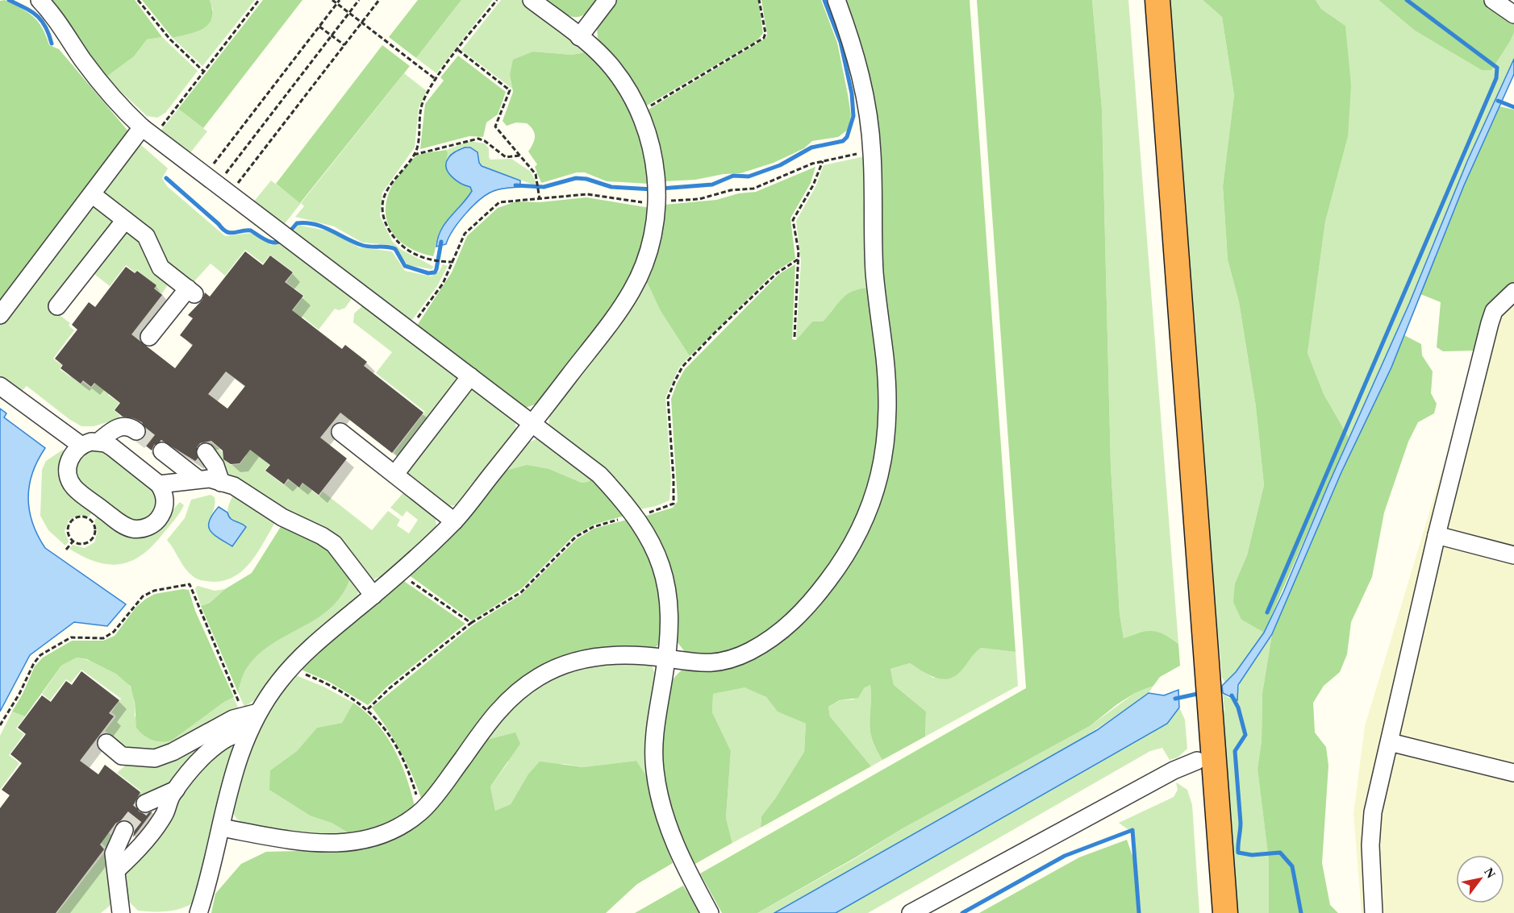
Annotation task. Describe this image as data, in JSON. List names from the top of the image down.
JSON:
{
  "north": "top right"
}
